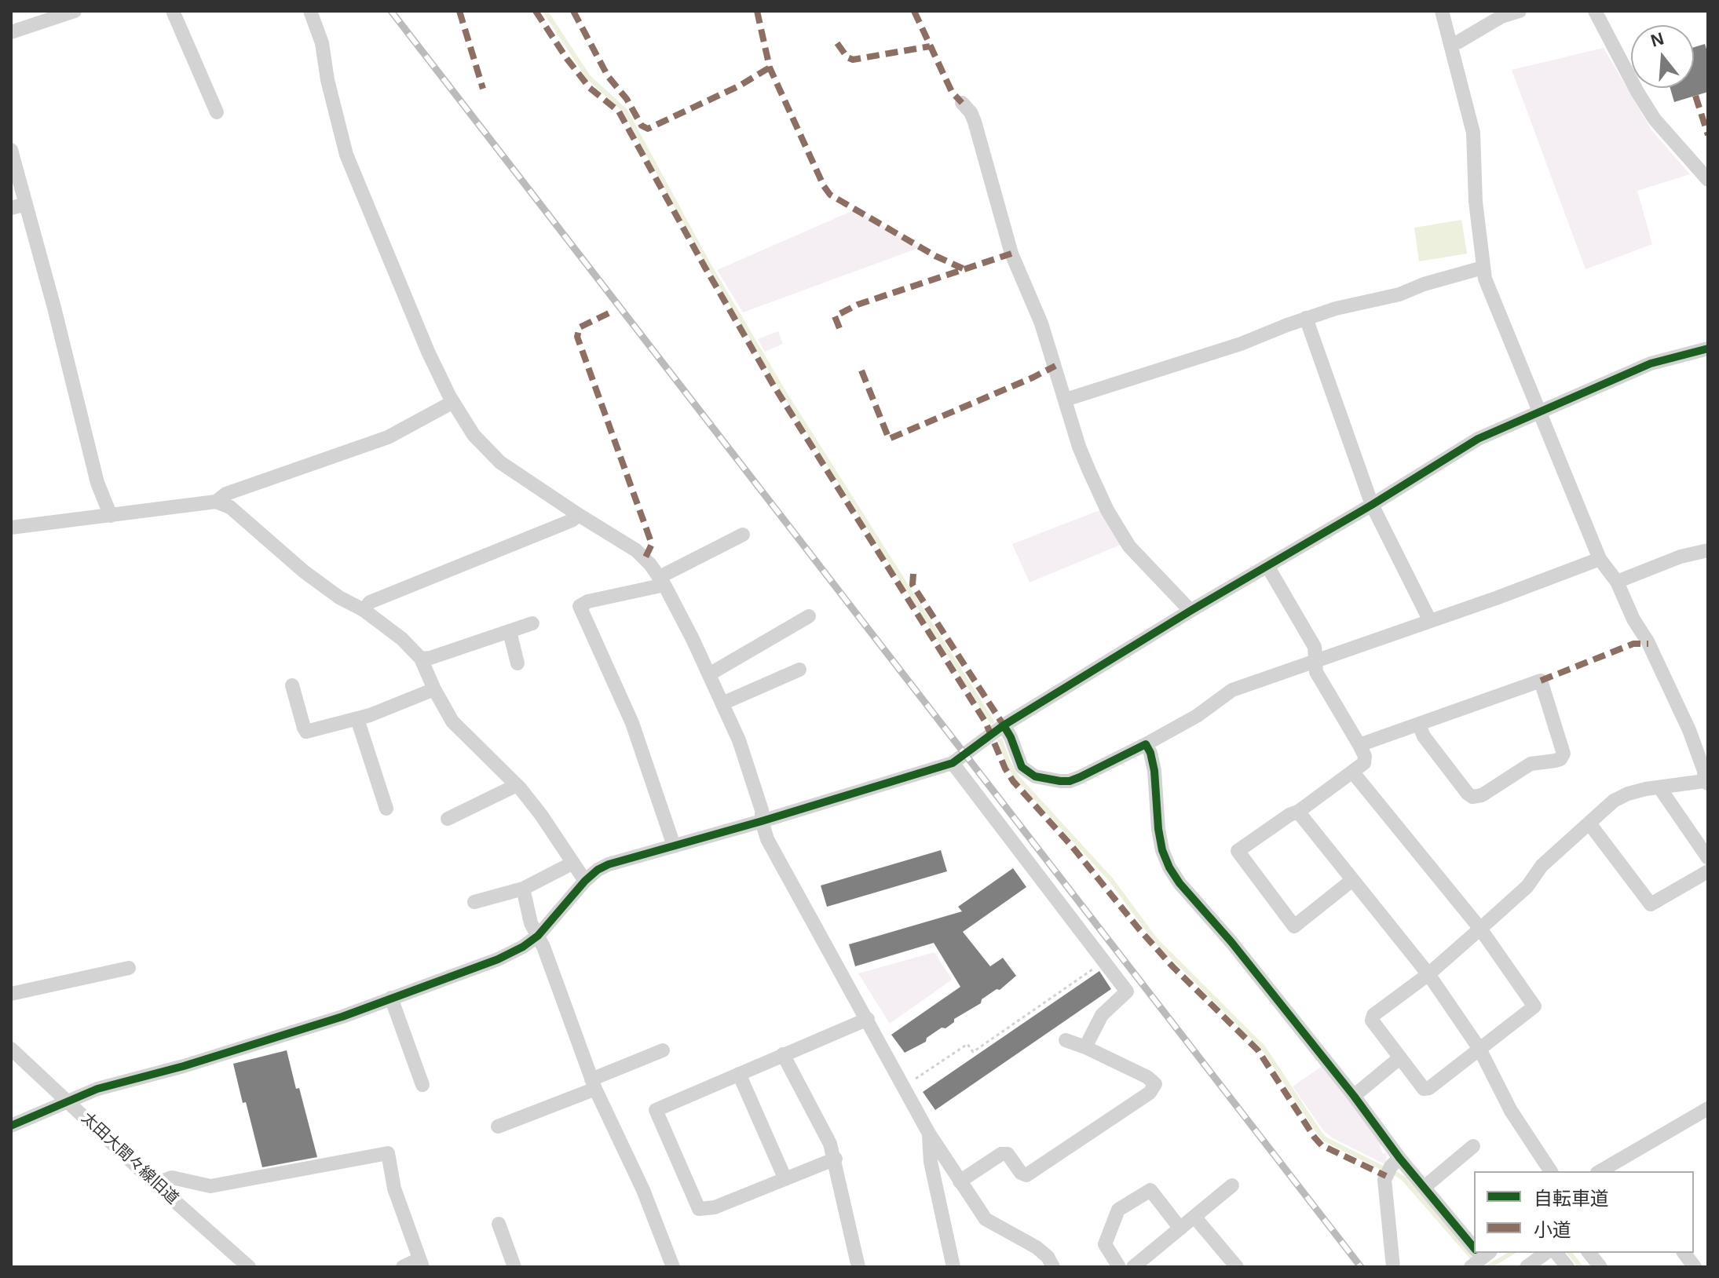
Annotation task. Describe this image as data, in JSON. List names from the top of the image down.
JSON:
{
  "streets": {
    "street": ["太田大間々線旧道"]
  },
  "legend": ["自転車道", "小道"],
  "north": "top"
}
